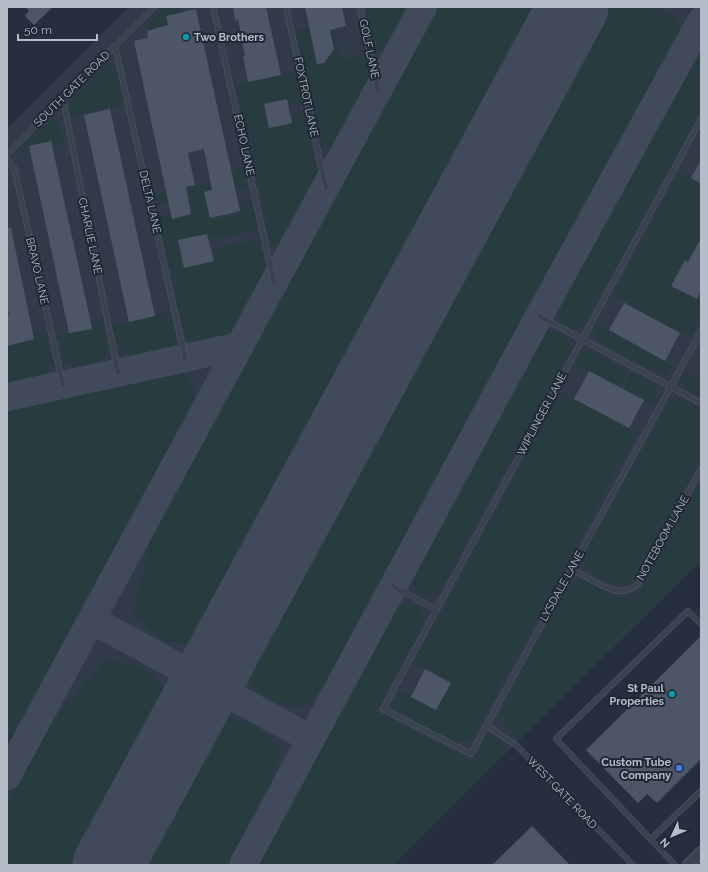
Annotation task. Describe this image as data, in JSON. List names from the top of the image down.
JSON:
{
  "streets": {
    "lane": [
      "GOLF LANE",
      "SOUTH GATE ROAD",
      "FOXTROT LANE",
      "ECHO LANE",
      "DELTA LANE",
      "CHARLIE LANE",
      "BRAVO LANE",
      "WIPLINGER LANE",
      "NOTEBOOM LANE",
      "LYSDALE LANE",
      "WEST GATE ROAD"
    ]
  },
  "crossings": [
    ["SOUTH GATE ROAD", "DELTA LANE"],
    ["SOUTH GATE ROAD", "CHARLIE LANE"],
    ["WIPLINGER LANE", "LYSDALE LANE"],
    ["NOTEBOOM LANE", "LYSDALE LANE"],
    ["LYSDALE LANE", "WEST GATE ROAD"]
  ],
  "places": ["Two Brothers", "St Paul Properties", "Custom Tube Company"],
  "scale_bar": "50 m",
  "north": "bottom left"
}
